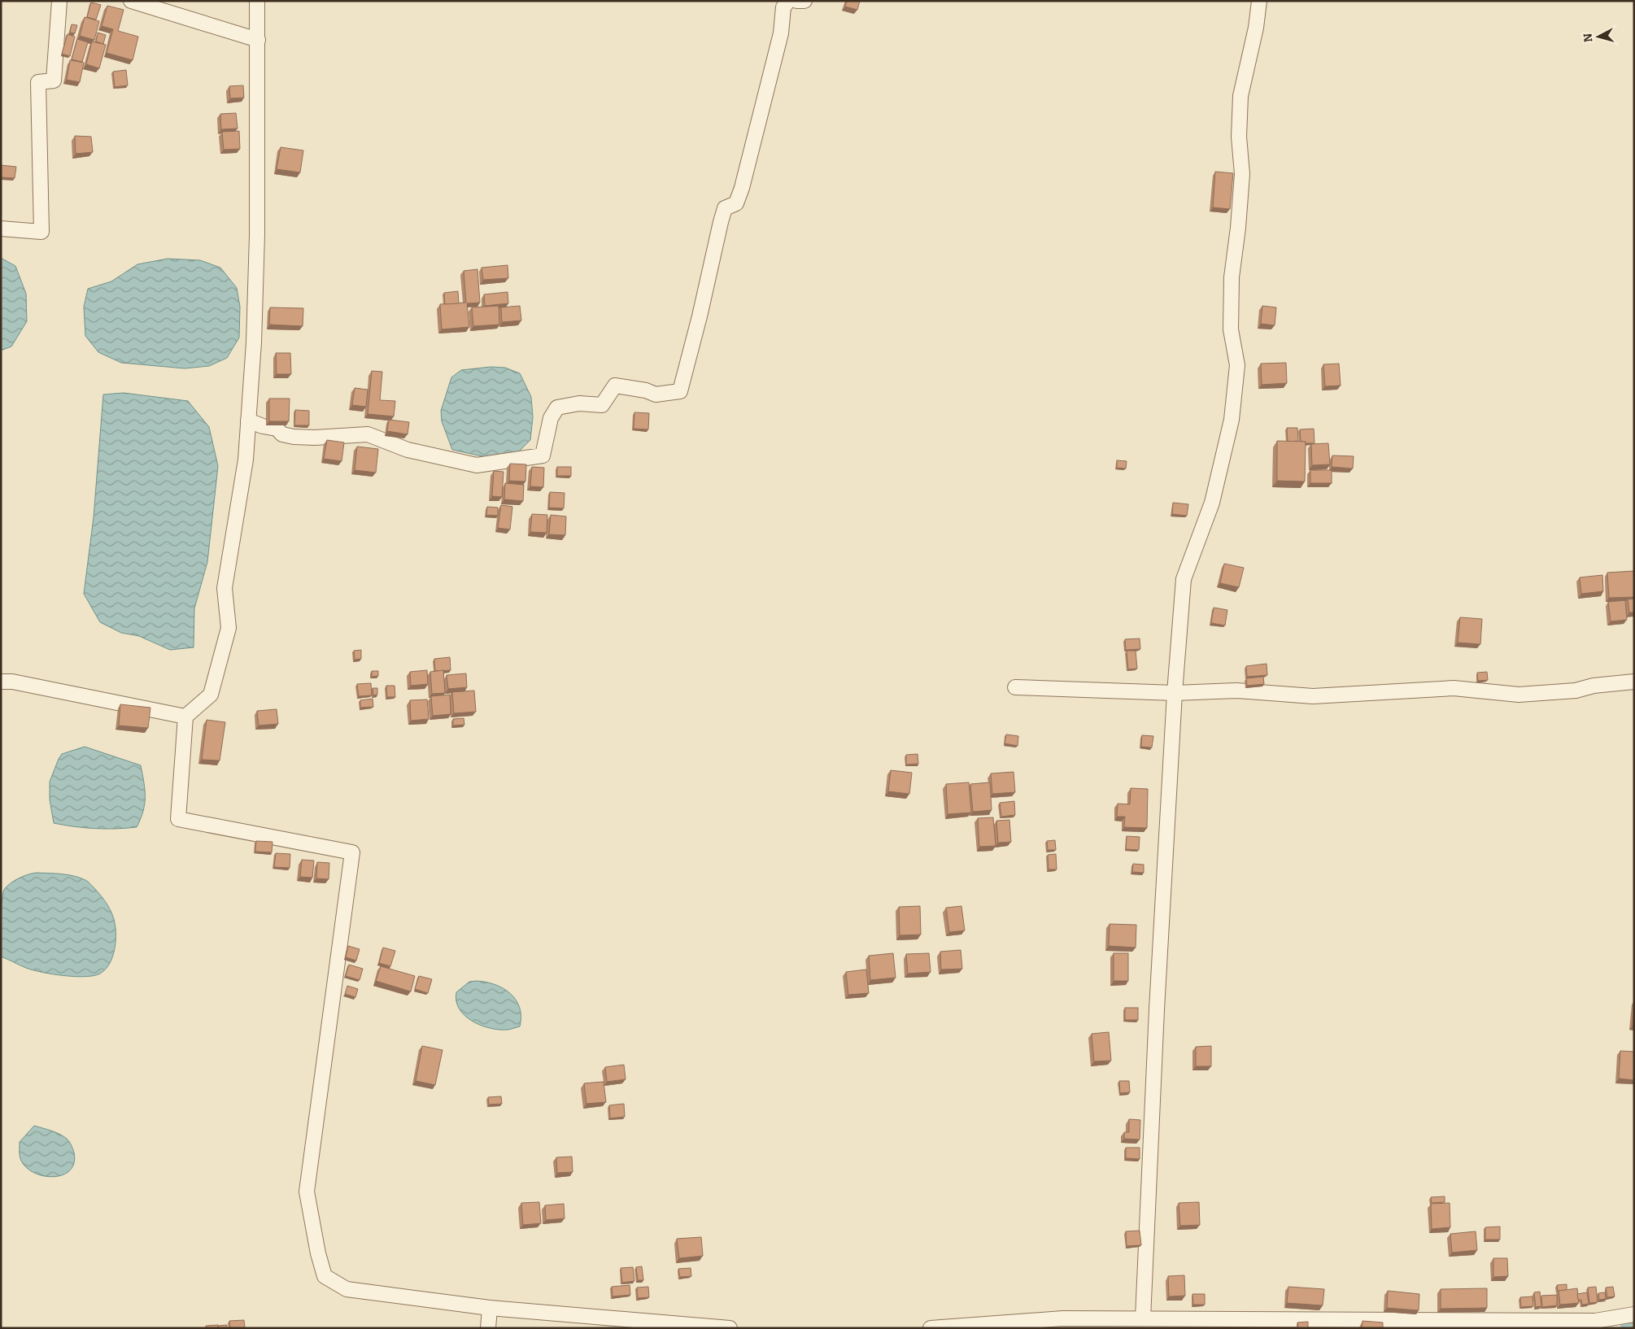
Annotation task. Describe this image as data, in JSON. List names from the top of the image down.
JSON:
{
  "north": "left"
}
